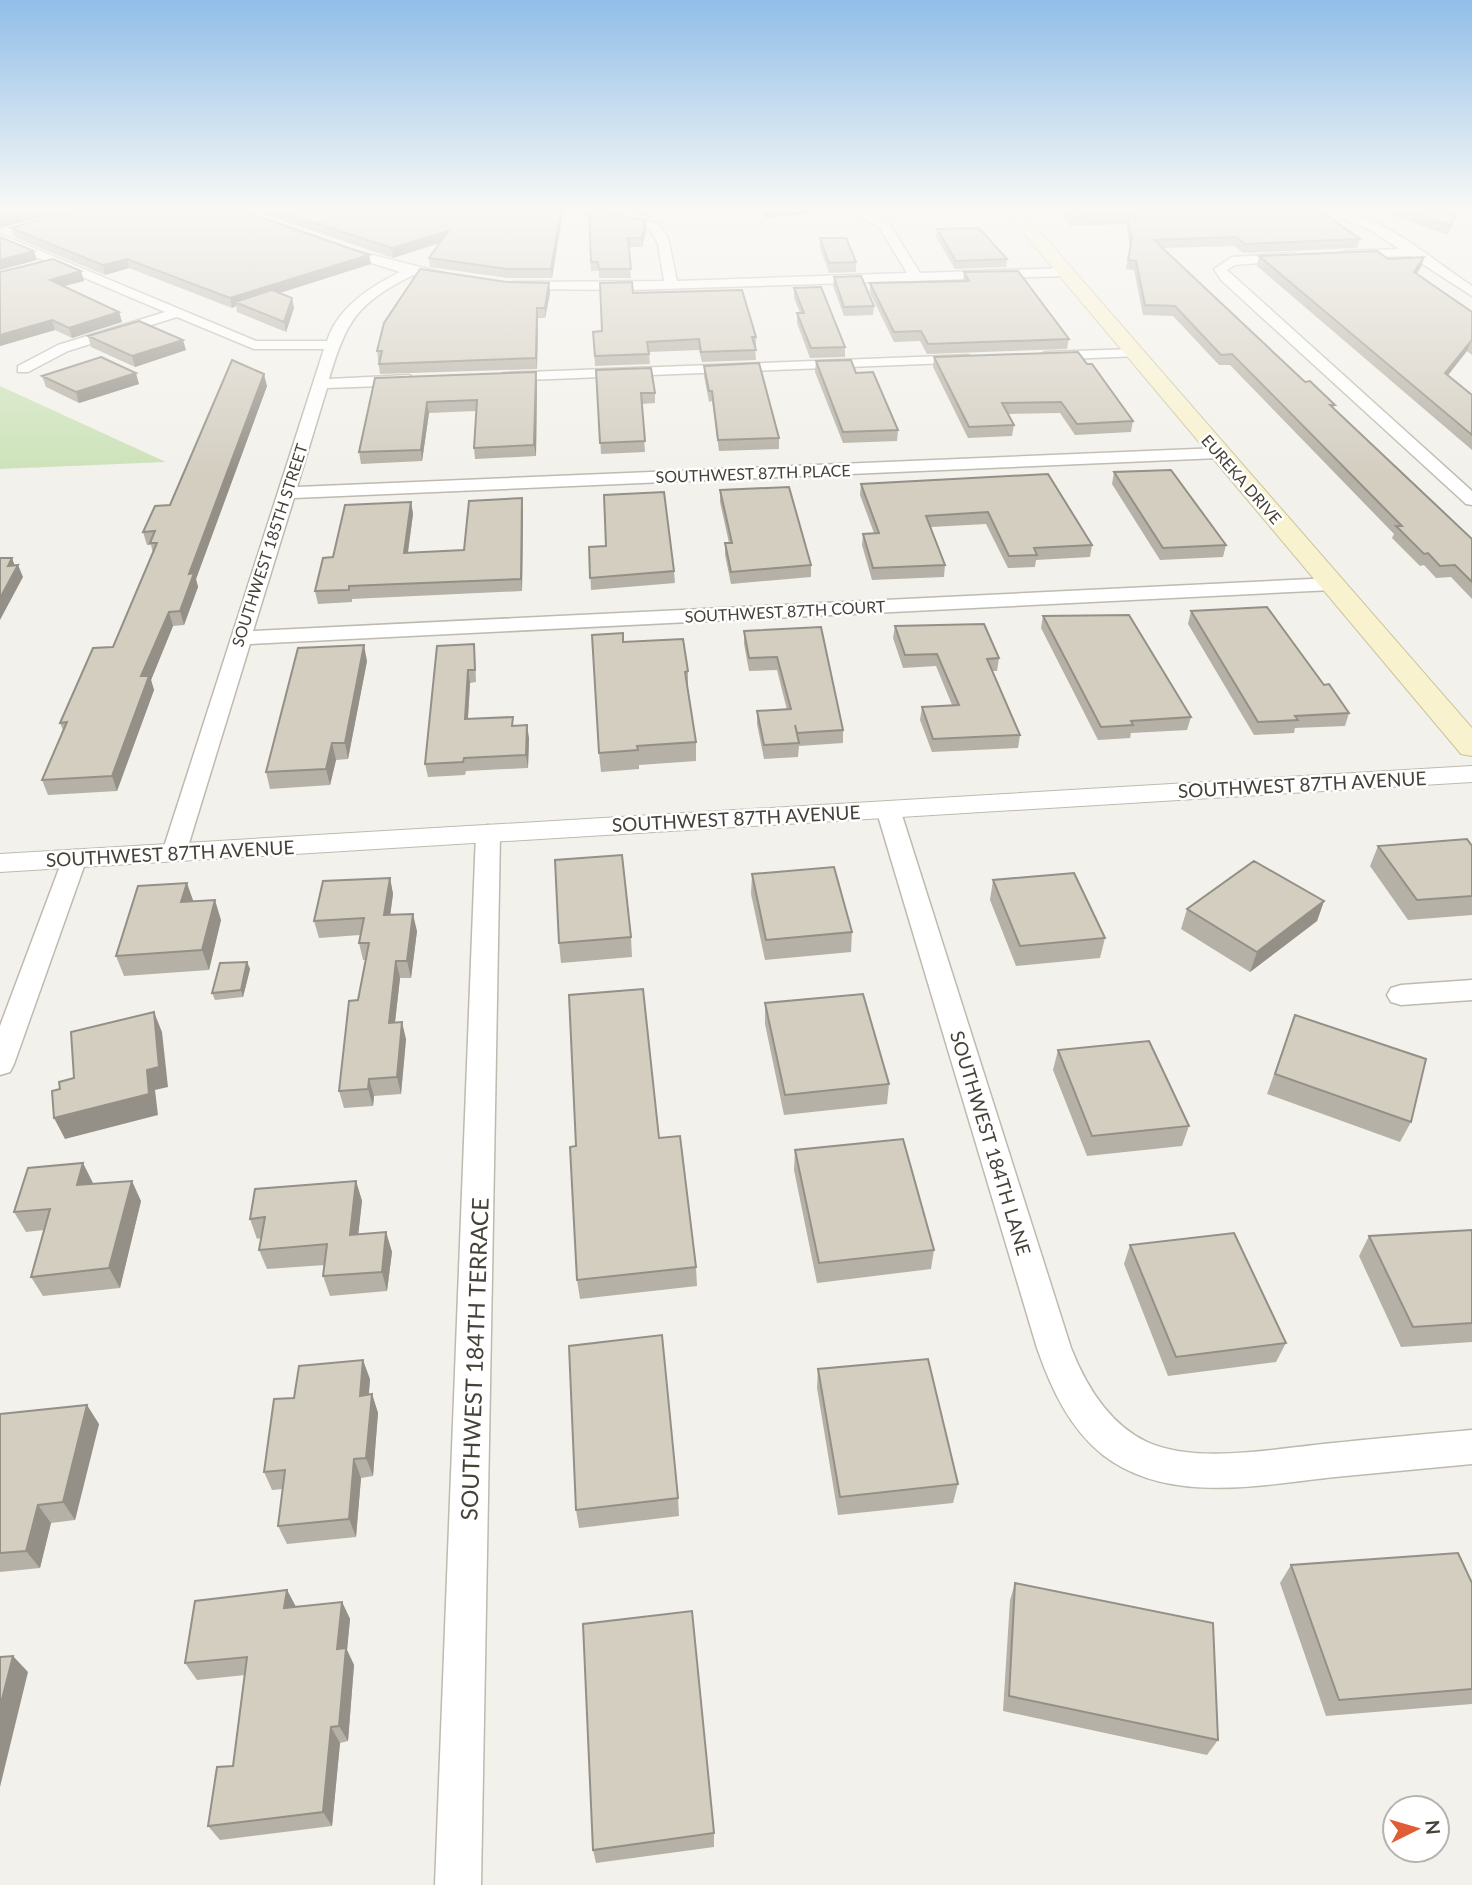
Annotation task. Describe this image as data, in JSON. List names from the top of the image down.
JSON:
{
  "streets": {
    "main road": ["EUREKA DRIVE"],
    "street": [
      "SOUTHWEST 87TH PLACE",
      "SOUTHWEST 185TH STREET",
      "SOUTHWEST 87TH COURT",
      "SOUTHWEST 87TH AVENUE",
      "SOUTHWEST 184TH LANE",
      "SOUTHWEST 184TH TERRACE"
    ]
  },
  "crossings": [
    ["SOUTHWEST 87TH PLACE", "EUREKA DRIVE"],
    ["SOUTHWEST 87TH PLACE", "SOUTHWEST 185TH STREET"],
    ["EUREKA DRIVE", "SOUTHWEST 87TH COURT"],
    ["SOUTHWEST 185TH STREET", "SOUTHWEST 87TH COURT"],
    ["SOUTHWEST 185TH STREET", "SOUTHWEST 87TH AVENUE"],
    ["SOUTHWEST 87TH AVENUE", "SOUTHWEST 184TH LANE"],
    ["SOUTHWEST 87TH AVENUE", "SOUTHWEST 184TH TERRACE"]
  ],
  "north": "right"
}
